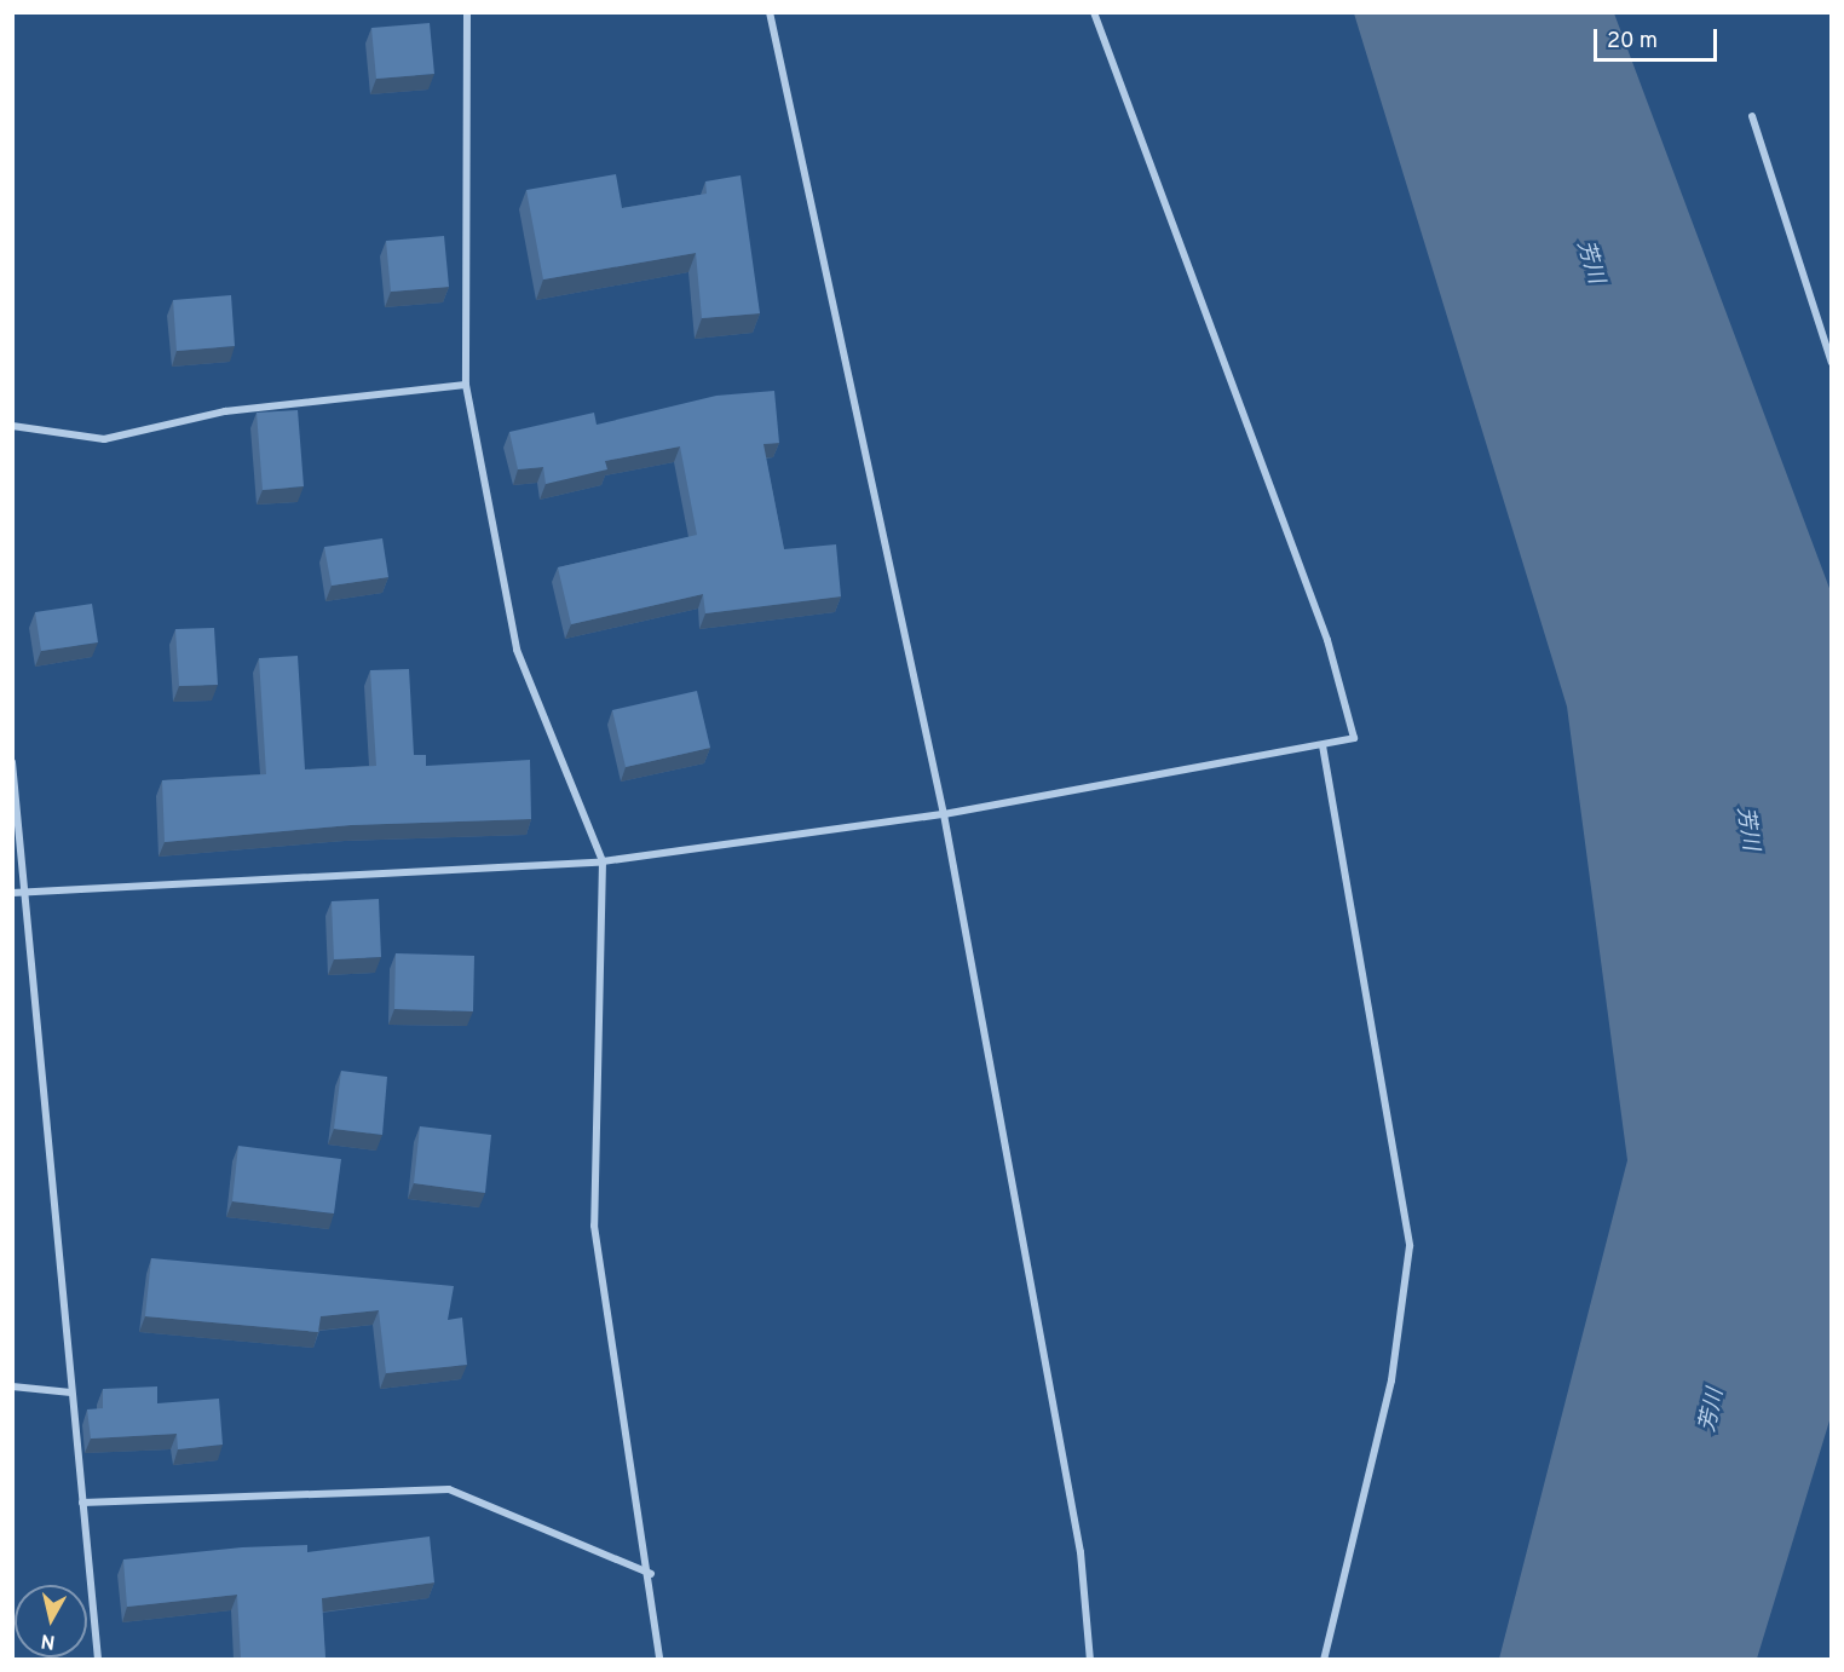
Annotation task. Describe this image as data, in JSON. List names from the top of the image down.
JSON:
{
  "water": ["芳川"],
  "scale_bar": "20 m",
  "north": "bottom"
}
